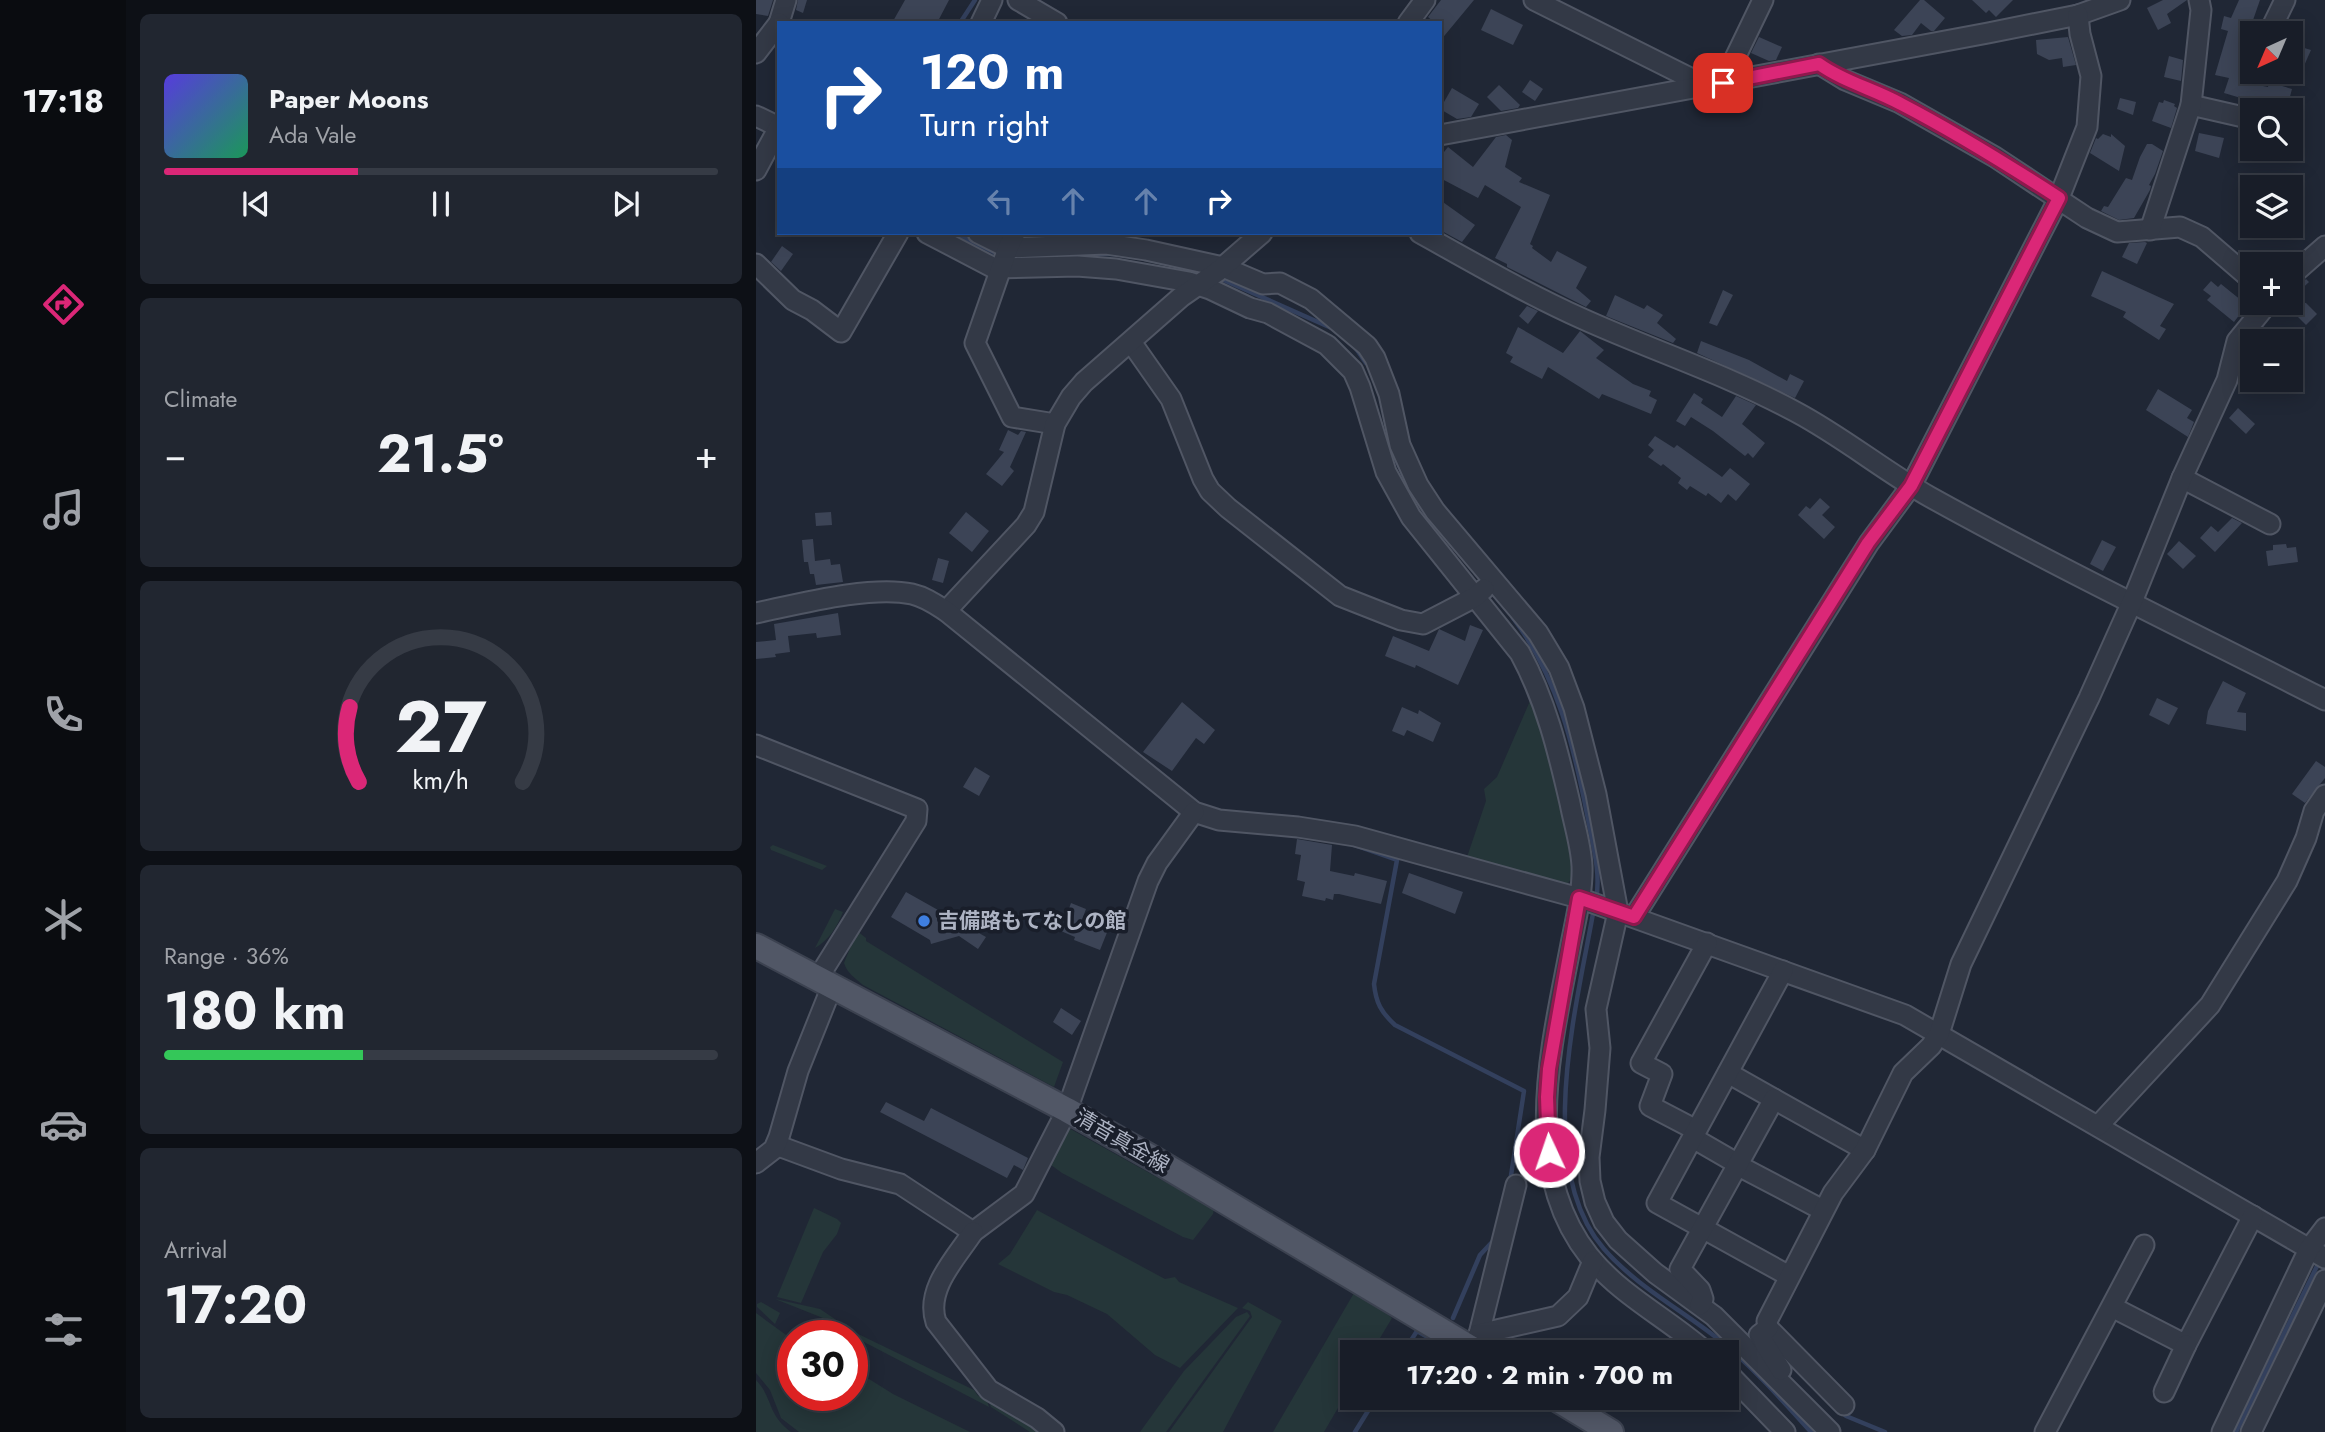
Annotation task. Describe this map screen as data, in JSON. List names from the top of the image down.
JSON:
{
  "streets": {
    "main road": ["清音真金線"]
  },
  "places": ["吉備路もてなしの館"],
  "north": "bottom left",
  "page": {
    "tabs": "17:18",
    "map_buttons": ["+", "−"],
    "turn": ["120 m", "Turn right"],
    "song": ["Paper Moons", "Ada Vale"],
    "tile": [
      "Climate",
      ["Range · 36%", "180 km"],
      ["Arrival", "17:20"]
    ],
    "heat": ["−", "21.5°", "+"],
    "limit": "30",
    "trip": "17:20 · 2 min · 700 m",
    "gauge": ["27", "km/h"]
  }
}
